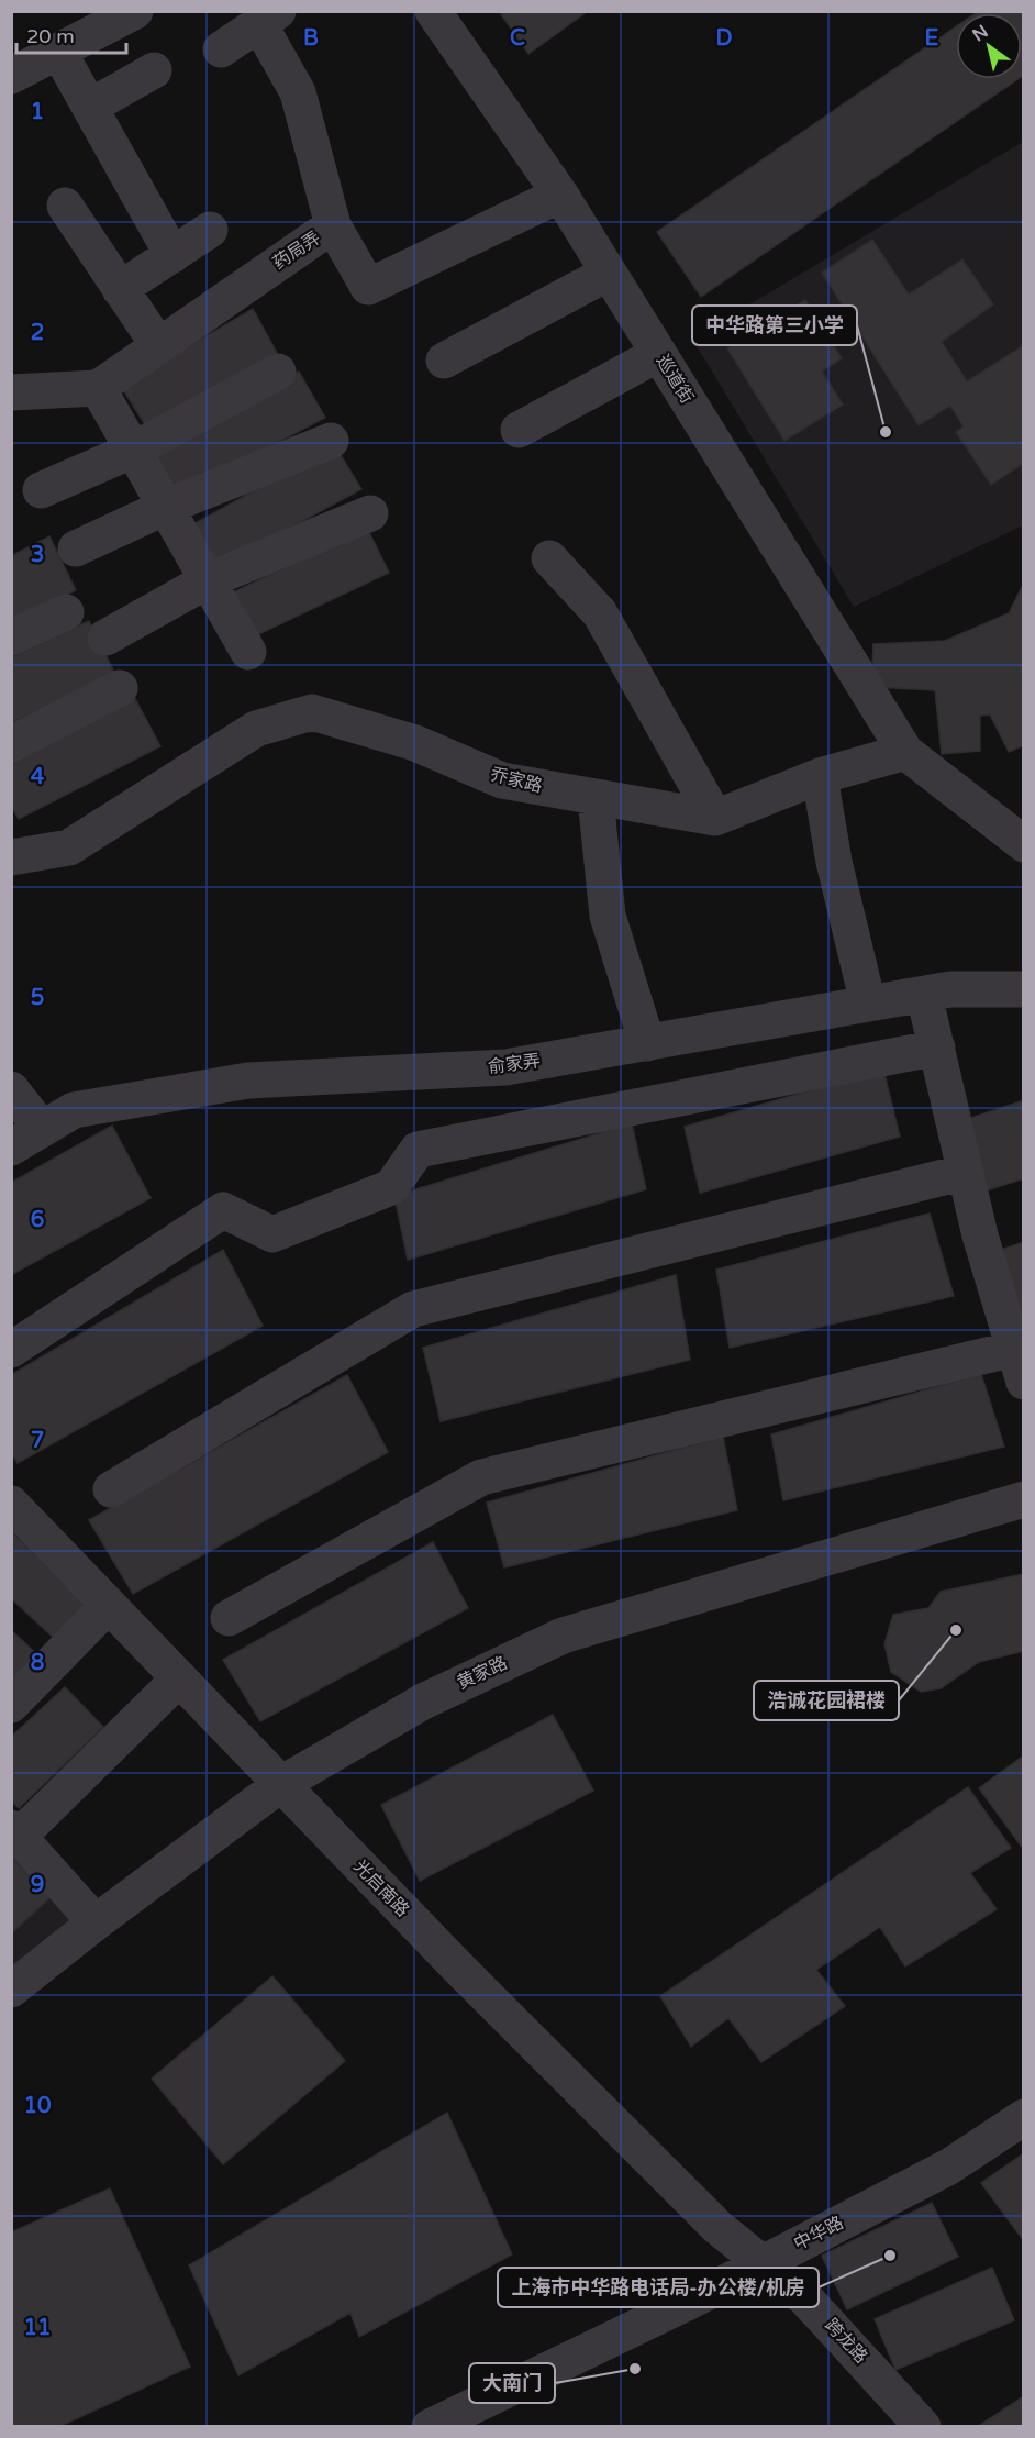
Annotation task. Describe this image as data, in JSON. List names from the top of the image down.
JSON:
{
  "streets": {
    "street": [
      "药局弄",
      "巡道街",
      "乔家路",
      "俞家弄",
      "黄家路",
      "光启南路",
      "中华路",
      "跨龙路"
    ]
  },
  "crossings": [
    ["药局弄", "巡道街"],
    ["黄家路", "光启南路"],
    ["光启南路", "中华路"],
    ["光启南路", "跨龙路"],
    ["中华路", "跨龙路"]
  ],
  "places": [
    "中华路第三小学",
    "浩诚花园裙楼",
    "上海市中华路电话局-办公楼/机房",
    "大南门"
  ],
  "scale_bar": "20 m",
  "north": "top left",
  "grid": {
    "columns": [
      "B",
      "C",
      "D",
      "E"
    ],
    "rows": [
      "1",
      "2",
      "3",
      "4",
      "5",
      "6",
      "7",
      "8",
      "9",
      "10",
      "11"
    ]
  }
}
